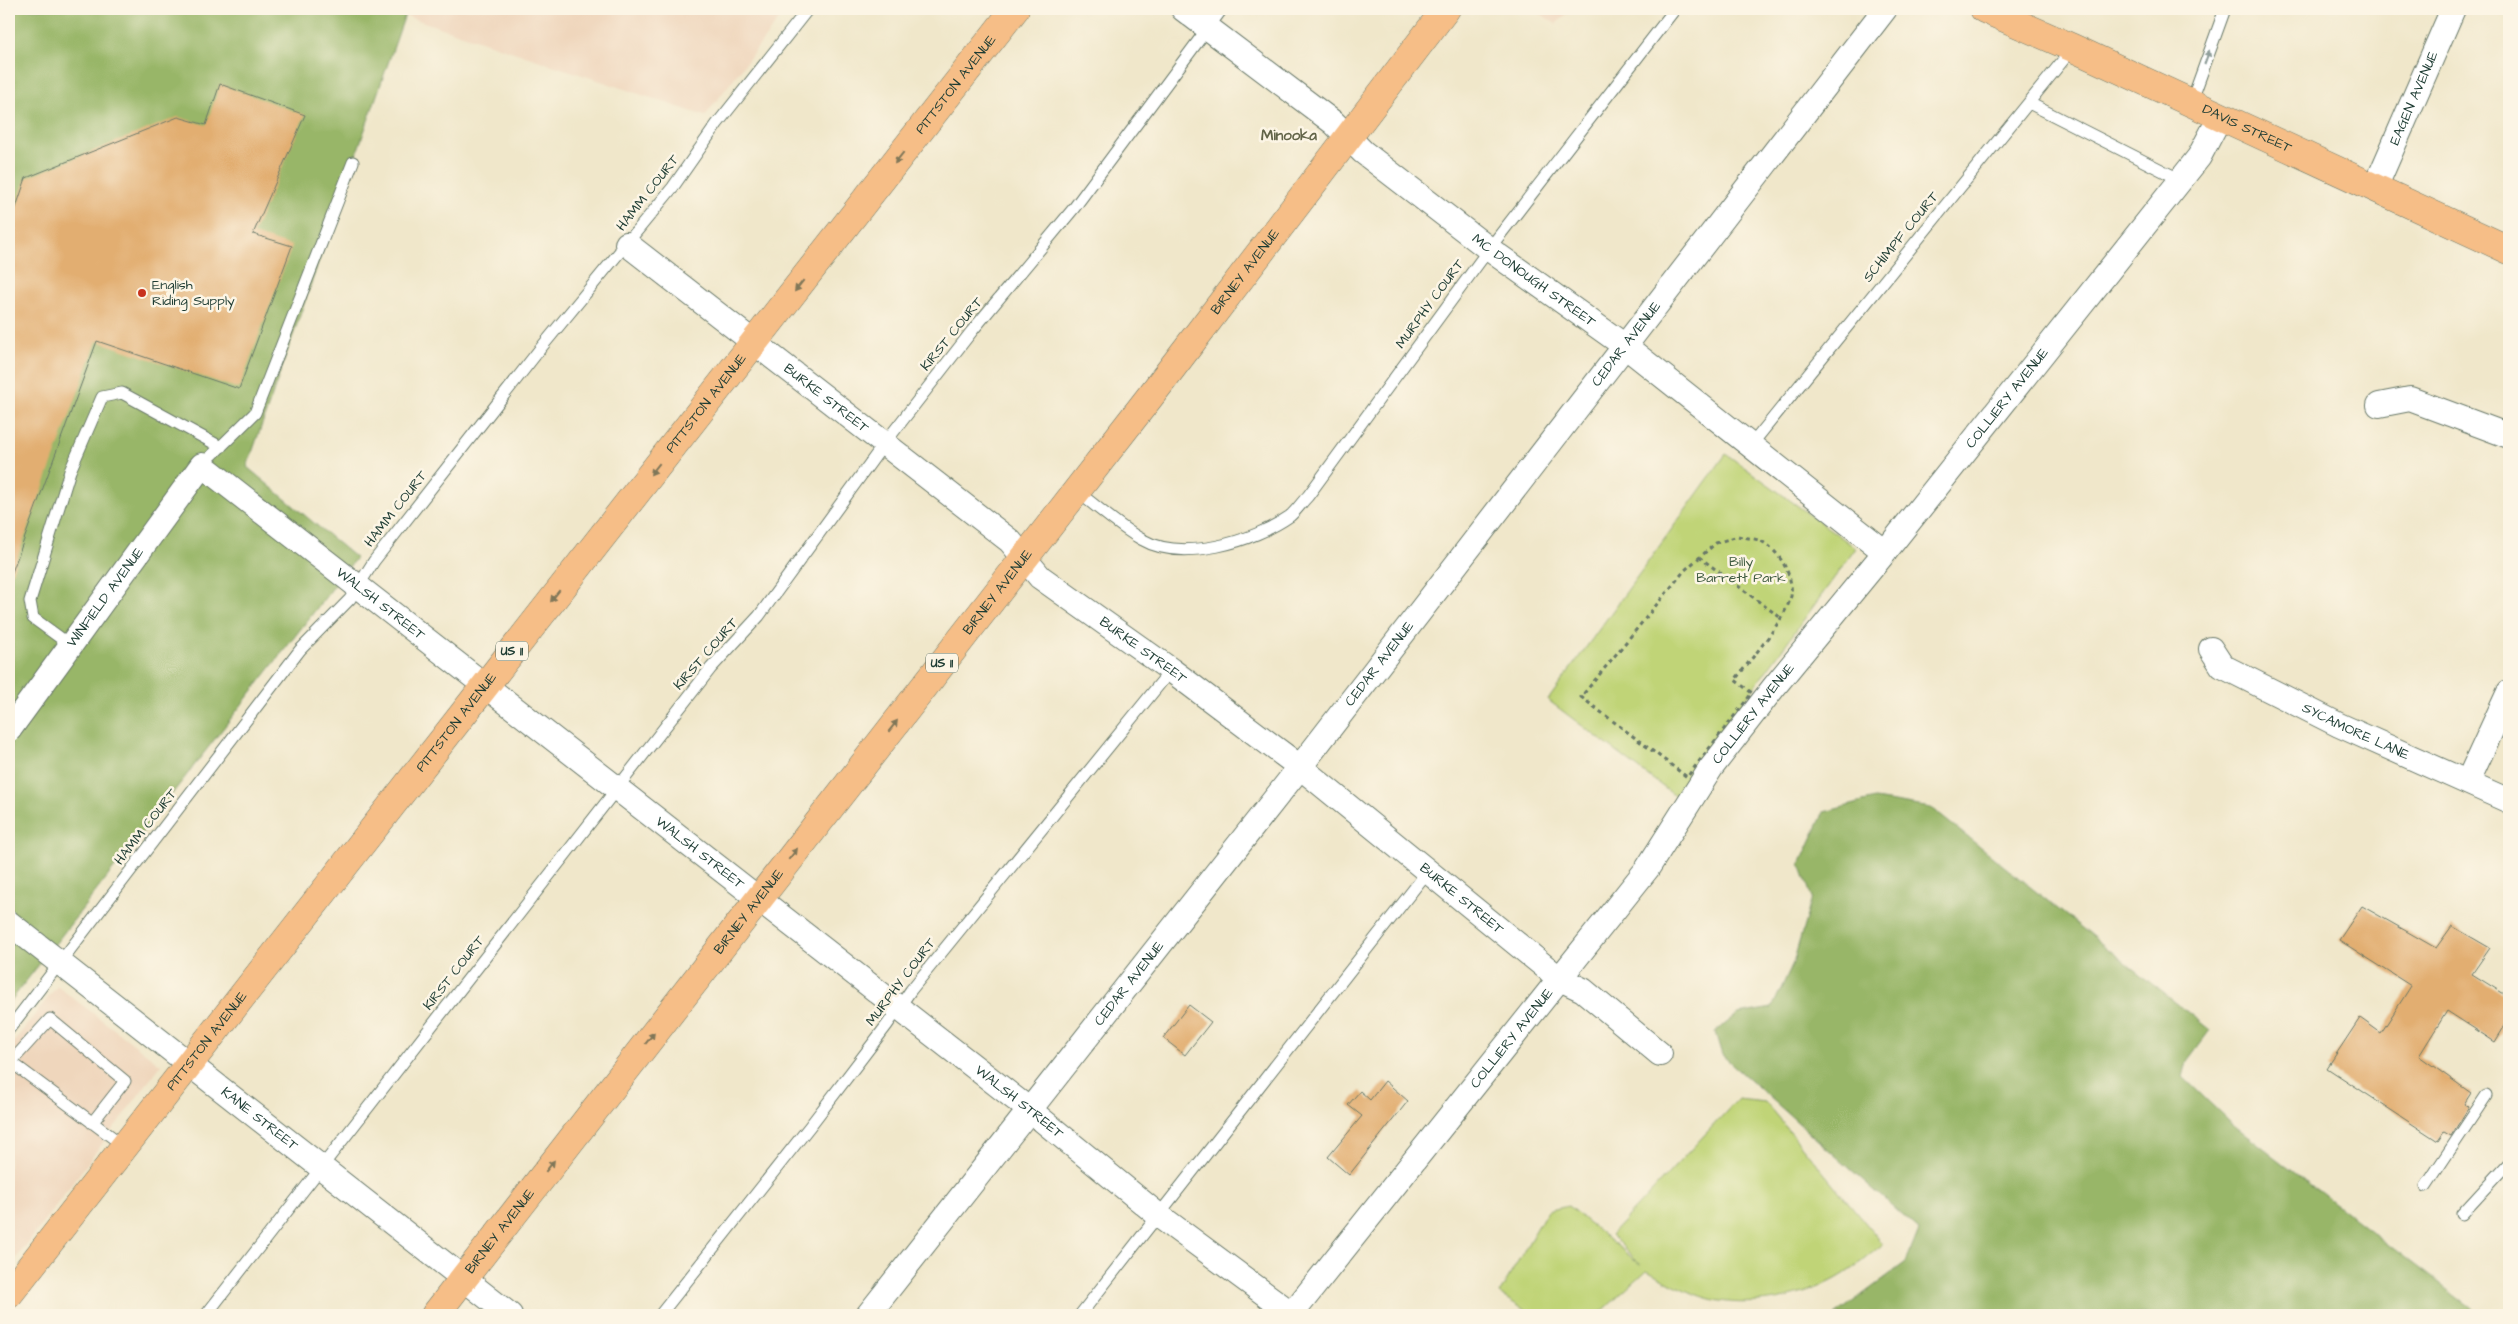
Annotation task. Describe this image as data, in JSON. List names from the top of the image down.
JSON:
{
  "streets": {
    "main road": [
      "PITTSTON AVENUE",
      "DAVIS STREET",
      "BIRNEY AVENUE",
      "US 11"
    ],
    "street": [
      "EAGEN AVENUE",
      "MC DONOUGH STREET",
      "CEDAR AVENUE",
      "BURKE STREET",
      "COLLIERY AVENUE",
      "WINFIELD AVENUE",
      "WALSH STREET",
      "SYCAMORE LANE",
      "KANE STREET"
    ],
    "lane": [
      "HAMM COURT",
      "SCHIMPF COURT",
      "MURPHY COURT",
      "KIRST COURT"
    ]
  },
  "crossings": [
    ["PITTSTON AVENUE", "BURKE STREET"],
    ["PITTSTON AVENUE", "WALSH STREET"],
    ["PITTSTON AVENUE", "KANE STREET"],
    ["EAGEN AVENUE", "DAVIS STREET"],
    ["DAVIS STREET", "SCHIMPF COURT"],
    ["DAVIS STREET", "COLLIERY AVENUE"],
    ["HAMM COURT", "BURKE STREET"],
    ["HAMM COURT", "WALSH STREET"],
    ["HAMM COURT", "KANE STREET"],
    ["SCHIMPF COURT", "MC DONOUGH STREET"],
    ["BIRNEY AVENUE", "MC DONOUGH STREET"],
    ["BIRNEY AVENUE", "MURPHY COURT"],
    ["BIRNEY AVENUE", "BURKE STREET"],
    ["BIRNEY AVENUE", "WALSH STREET"],
    ["BIRNEY AVENUE", "KANE STREET"],
    ["MC DONOUGH STREET", "MURPHY COURT"],
    ["MC DONOUGH STREET", "KIRST COURT"],
    ["MC DONOUGH STREET", "CEDAR AVENUE"],
    ["MC DONOUGH STREET", "COLLIERY AVENUE"],
    ["MURPHY COURT", "BURKE STREET"],
    ["MURPHY COURT", "WALSH STREET"],
    ["KIRST COURT", "BURKE STREET"],
    ["KIRST COURT", "WALSH STREET"],
    ["KIRST COURT", "KANE STREET"],
    ["CEDAR AVENUE", "BURKE STREET"],
    ["CEDAR AVENUE", "WALSH STREET"],
    ["BURKE STREET", "COLLIERY AVENUE"],
    ["COLLIERY AVENUE", "WALSH STREET"],
    ["WINFIELD AVENUE", "WALSH STREET"]
  ],
  "one_way": ["PITTSTON AVENUE", "BIRNEY AVENUE"],
  "districts": ["Minooka"],
  "parks": ["Billy Barrett Park"],
  "places": ["English Riding Supply"]
}
